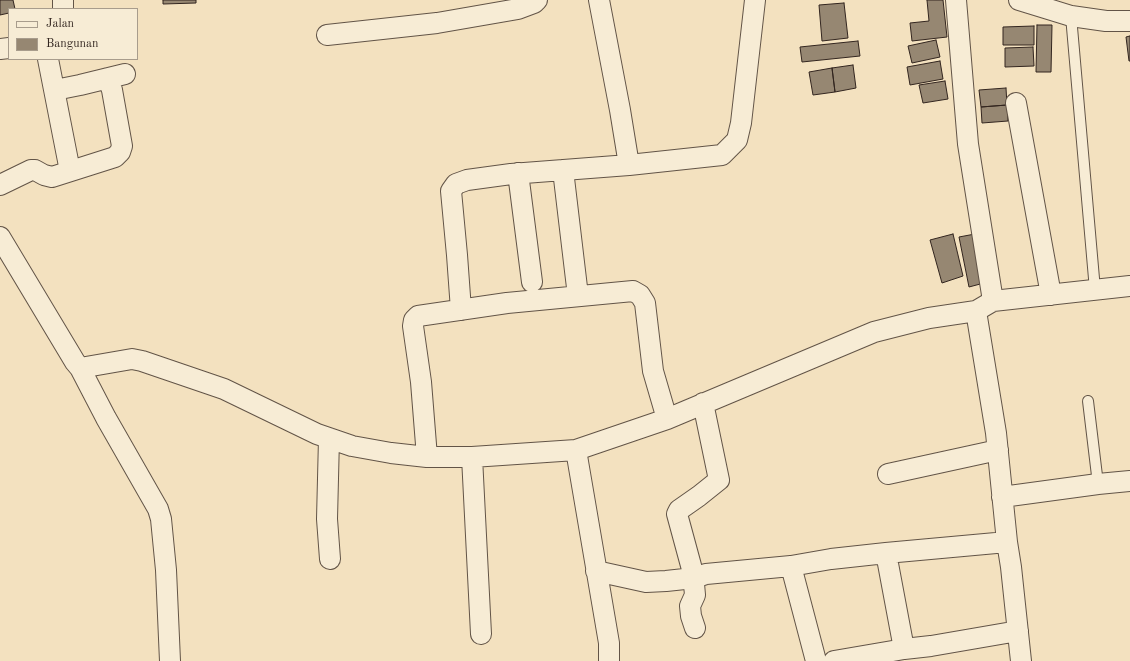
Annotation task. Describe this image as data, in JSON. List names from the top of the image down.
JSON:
{
  "legend": ["Jalan", "Bangunan"]
}
